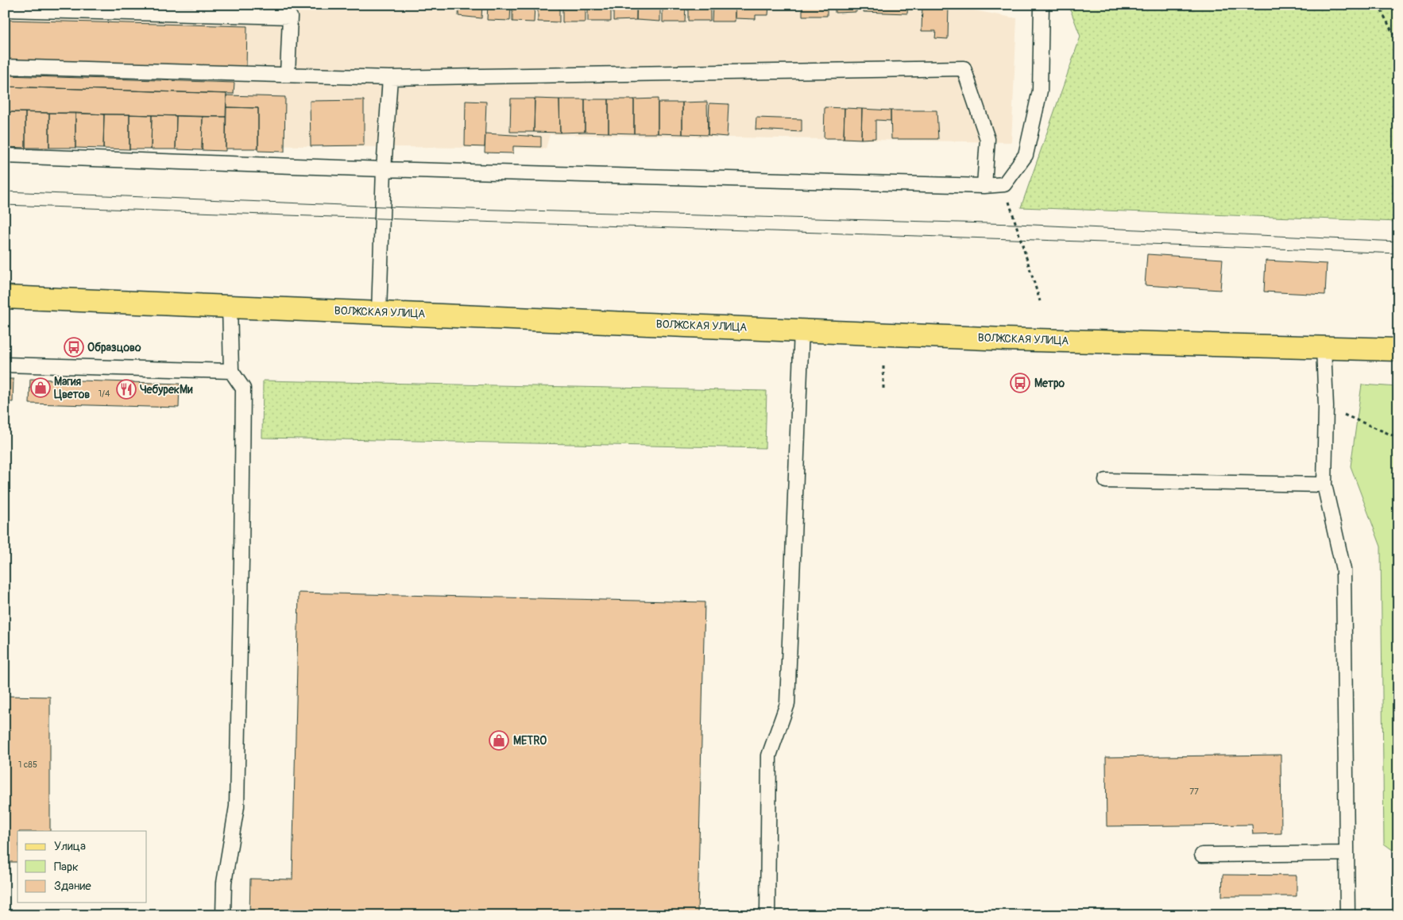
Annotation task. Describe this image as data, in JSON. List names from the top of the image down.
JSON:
{
  "streets": {
    "main road": ["ВОЛЖСКАЯ УЛИЦА"]
  },
  "places": {
    "bus stop": ["Образцово", "Метро"],
    "shop": ["Магия Цветов", "METRO"],
    "restaurant": ["ЧебурекМи"]
  },
  "house_numbers": ["1/4", "1 с85", "77"],
  "legend": ["Улица", "Парк", "Здание"]
}
